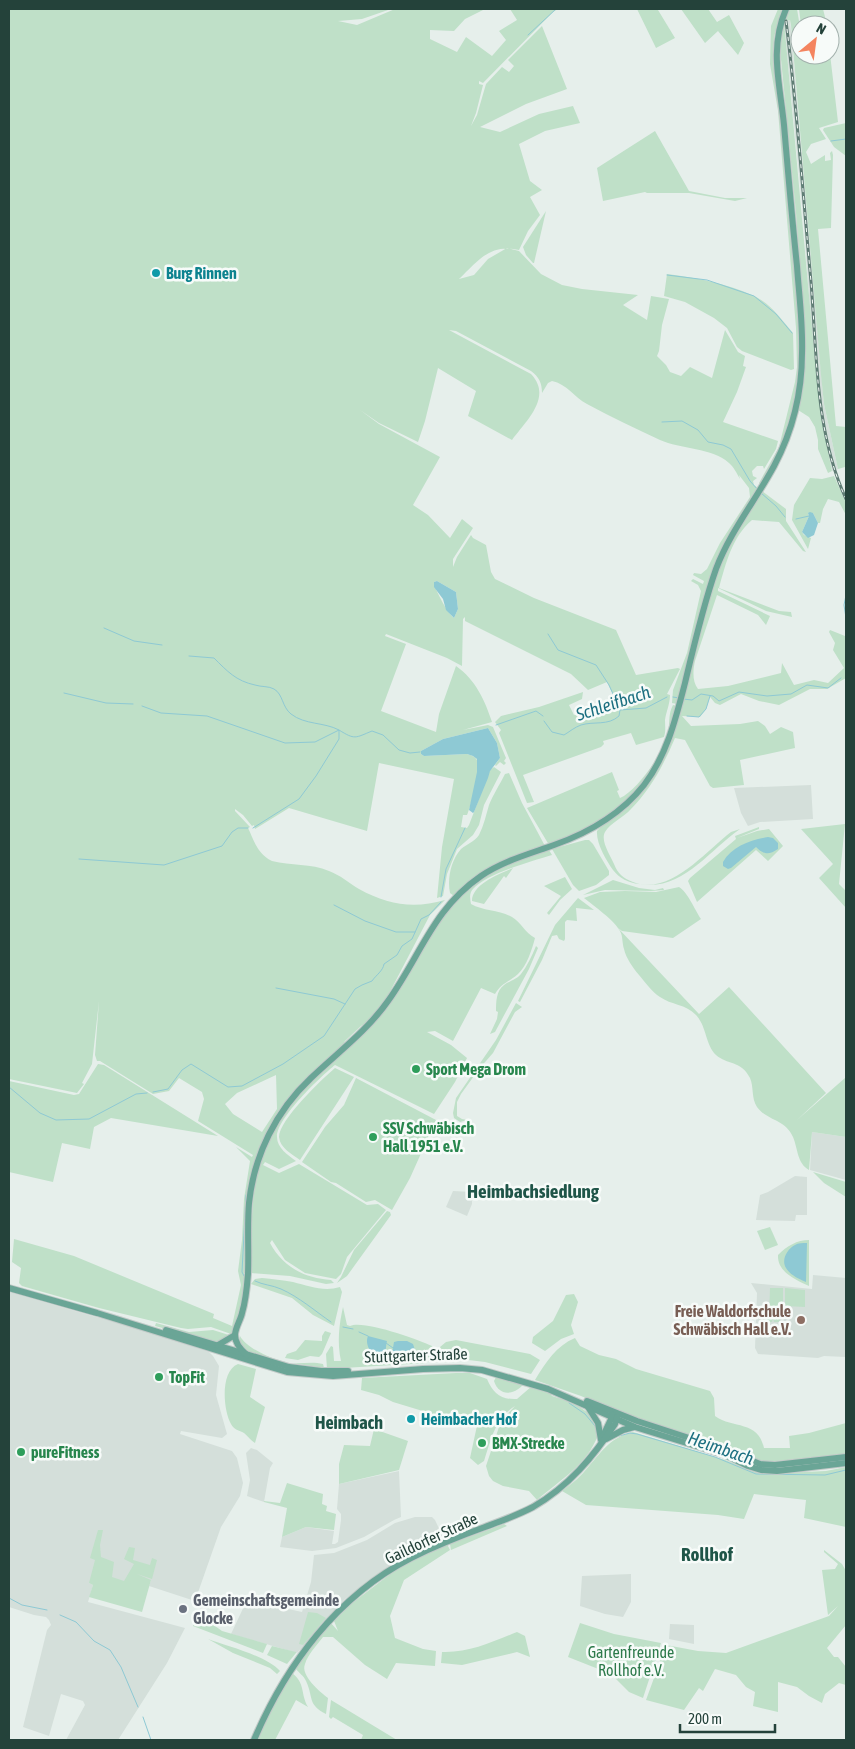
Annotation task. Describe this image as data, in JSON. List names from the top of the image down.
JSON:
{
  "streets": {
    "main road": ["Stuttgarter Straße", "Gaildorfer Straße"]
  },
  "crossings": [
    ["Stuttgarter Straße", "Gaildorfer Straße"]
  ],
  "districts": ["Heimbachsiedlung", "Heimbach", "Rollhof"],
  "water": ["Schleifbach", "Heimbach"],
  "parks": ["Gartenfreunde Rollhof e.V."],
  "places": [
    "Burg Rinnen",
    "Sport Mega Drom",
    "SSV Schwäbisch Hall 1951 e.V.",
    "Freie Waldorfschule Schwäbisch Hall e.V.",
    "TopFit",
    "Heimbacher Hof",
    "BMX-Strecke",
    "pureFitness",
    "Gemeinschaftsgemeinde Glocke"
  ],
  "scale_bar": "200 m",
  "north": "top right"
}
